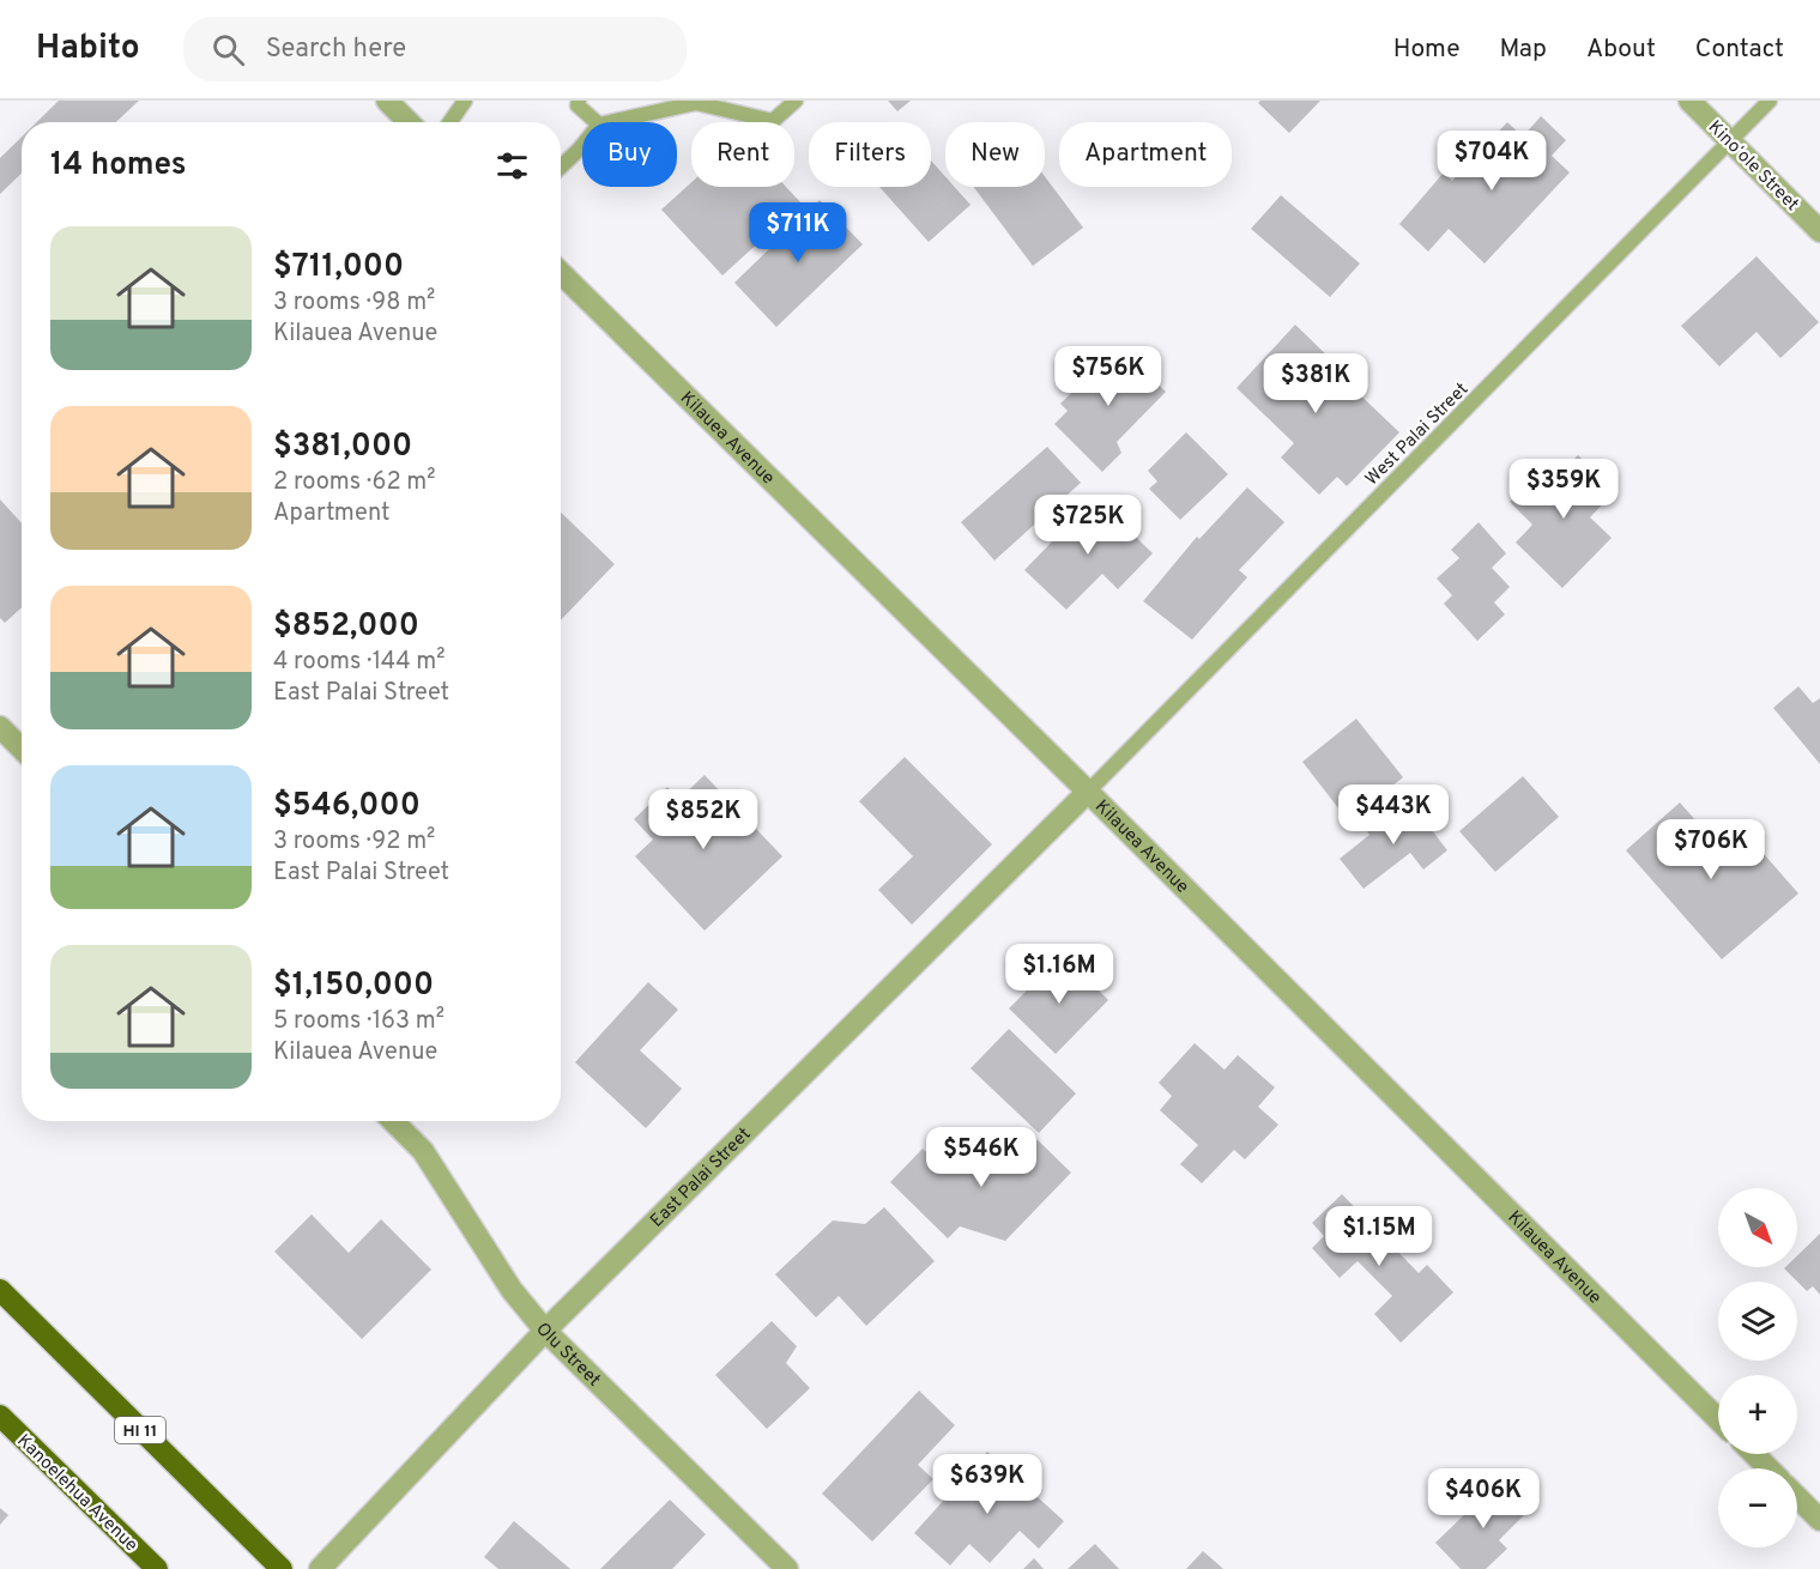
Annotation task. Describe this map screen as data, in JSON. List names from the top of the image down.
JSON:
{
  "streets": {
    "highway": ["HI 11", "Kanoelehua Avenue"],
    "street": [
      "Kinoʻole Street",
      "Kilauea Avenue",
      "East Palai Street",
      "Olu Street"
    ],
    "lane": ["West Palai Street"]
  },
  "crossings": [
    ["Kinoʻole Street", "West Palai Street"],
    ["West Palai Street", "Kilauea Avenue"],
    ["West Palai Street", "East Palai Street"],
    ["Kilauea Avenue", "East Palai Street"],
    ["East Palai Street", "Olu Street"]
  ],
  "north": "bottom right",
  "page": {
    "header": "Habito",
    "search": "Search here",
    "nav": [
      "Home",
      "Map",
      "About",
      "Contact"
    ],
    "chip": [
      "Buy",
      "Rent",
      "Filters",
      "New",
      "Apartment"
    ],
    "heading": "14 homes",
    "price": [
      "$704K",
      "$711K",
      "$756K",
      "$381K",
      "$359K",
      "$725K",
      "$443K",
      "$852K",
      "$706K",
      "$1.16M",
      "$546K",
      "$1.15M",
      "$639K",
      "$406K"
    ],
    "list": [
      {
        "name": "$711,000",
        "note": "3 rooms · 98 m² · Kilauea Avenue"
      },
      {
        "name": "$381,000",
        "note": "2 rooms · 62 m² · Apartment"
      },
      {
        "name": "$852,000",
        "note": "4 rooms · 144 m² · East Palai Street"
      },
      {
        "name": "$546,000",
        "note": "3 rooms · 92 m² · East Palai Street"
      },
      {
        "name": "$1,150,000",
        "note": "5 rooms · 163 m² · Kilauea Avenue"
      }
    ],
    "map_buttons": ["+", "−"]
  }
}
